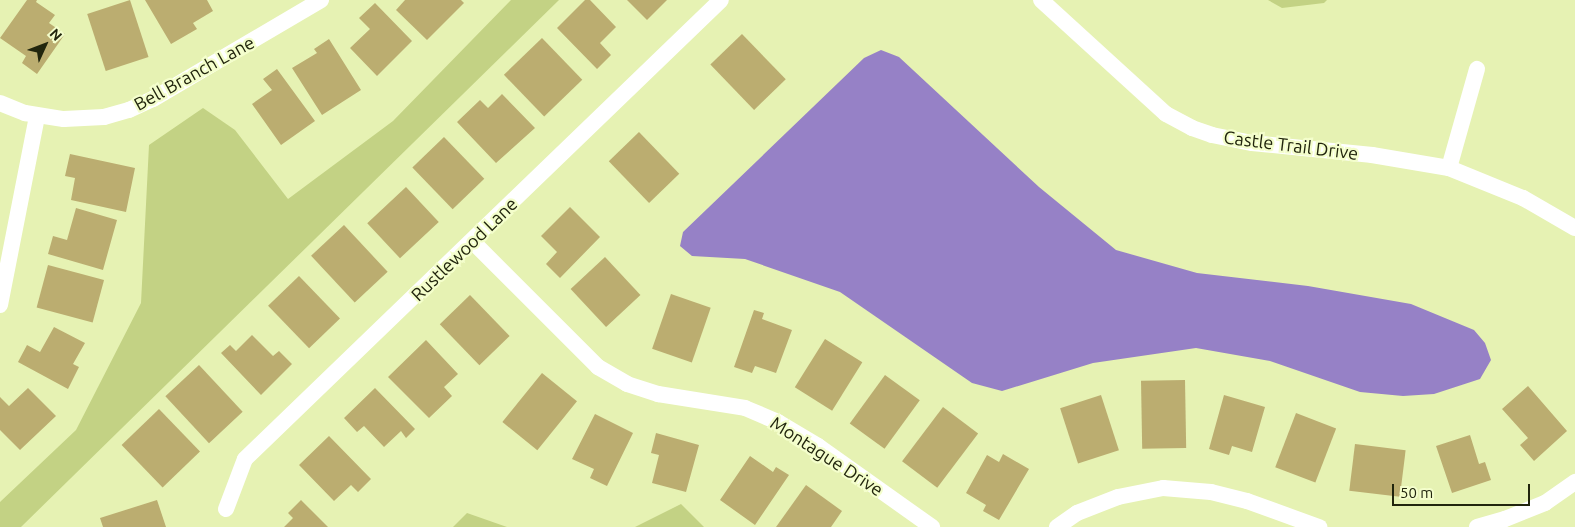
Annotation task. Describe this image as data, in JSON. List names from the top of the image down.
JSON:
{
  "streets": {
    "street": [
      "Bell Branch Lane",
      "Castle Trail Drive",
      "Rustlewood Lane",
      "Montague Drive"
    ]
  },
  "crossings": [
    ["Rustlewood Lane", "Montague Drive"]
  ],
  "scale_bar": "50 m",
  "north": "top right"
}
